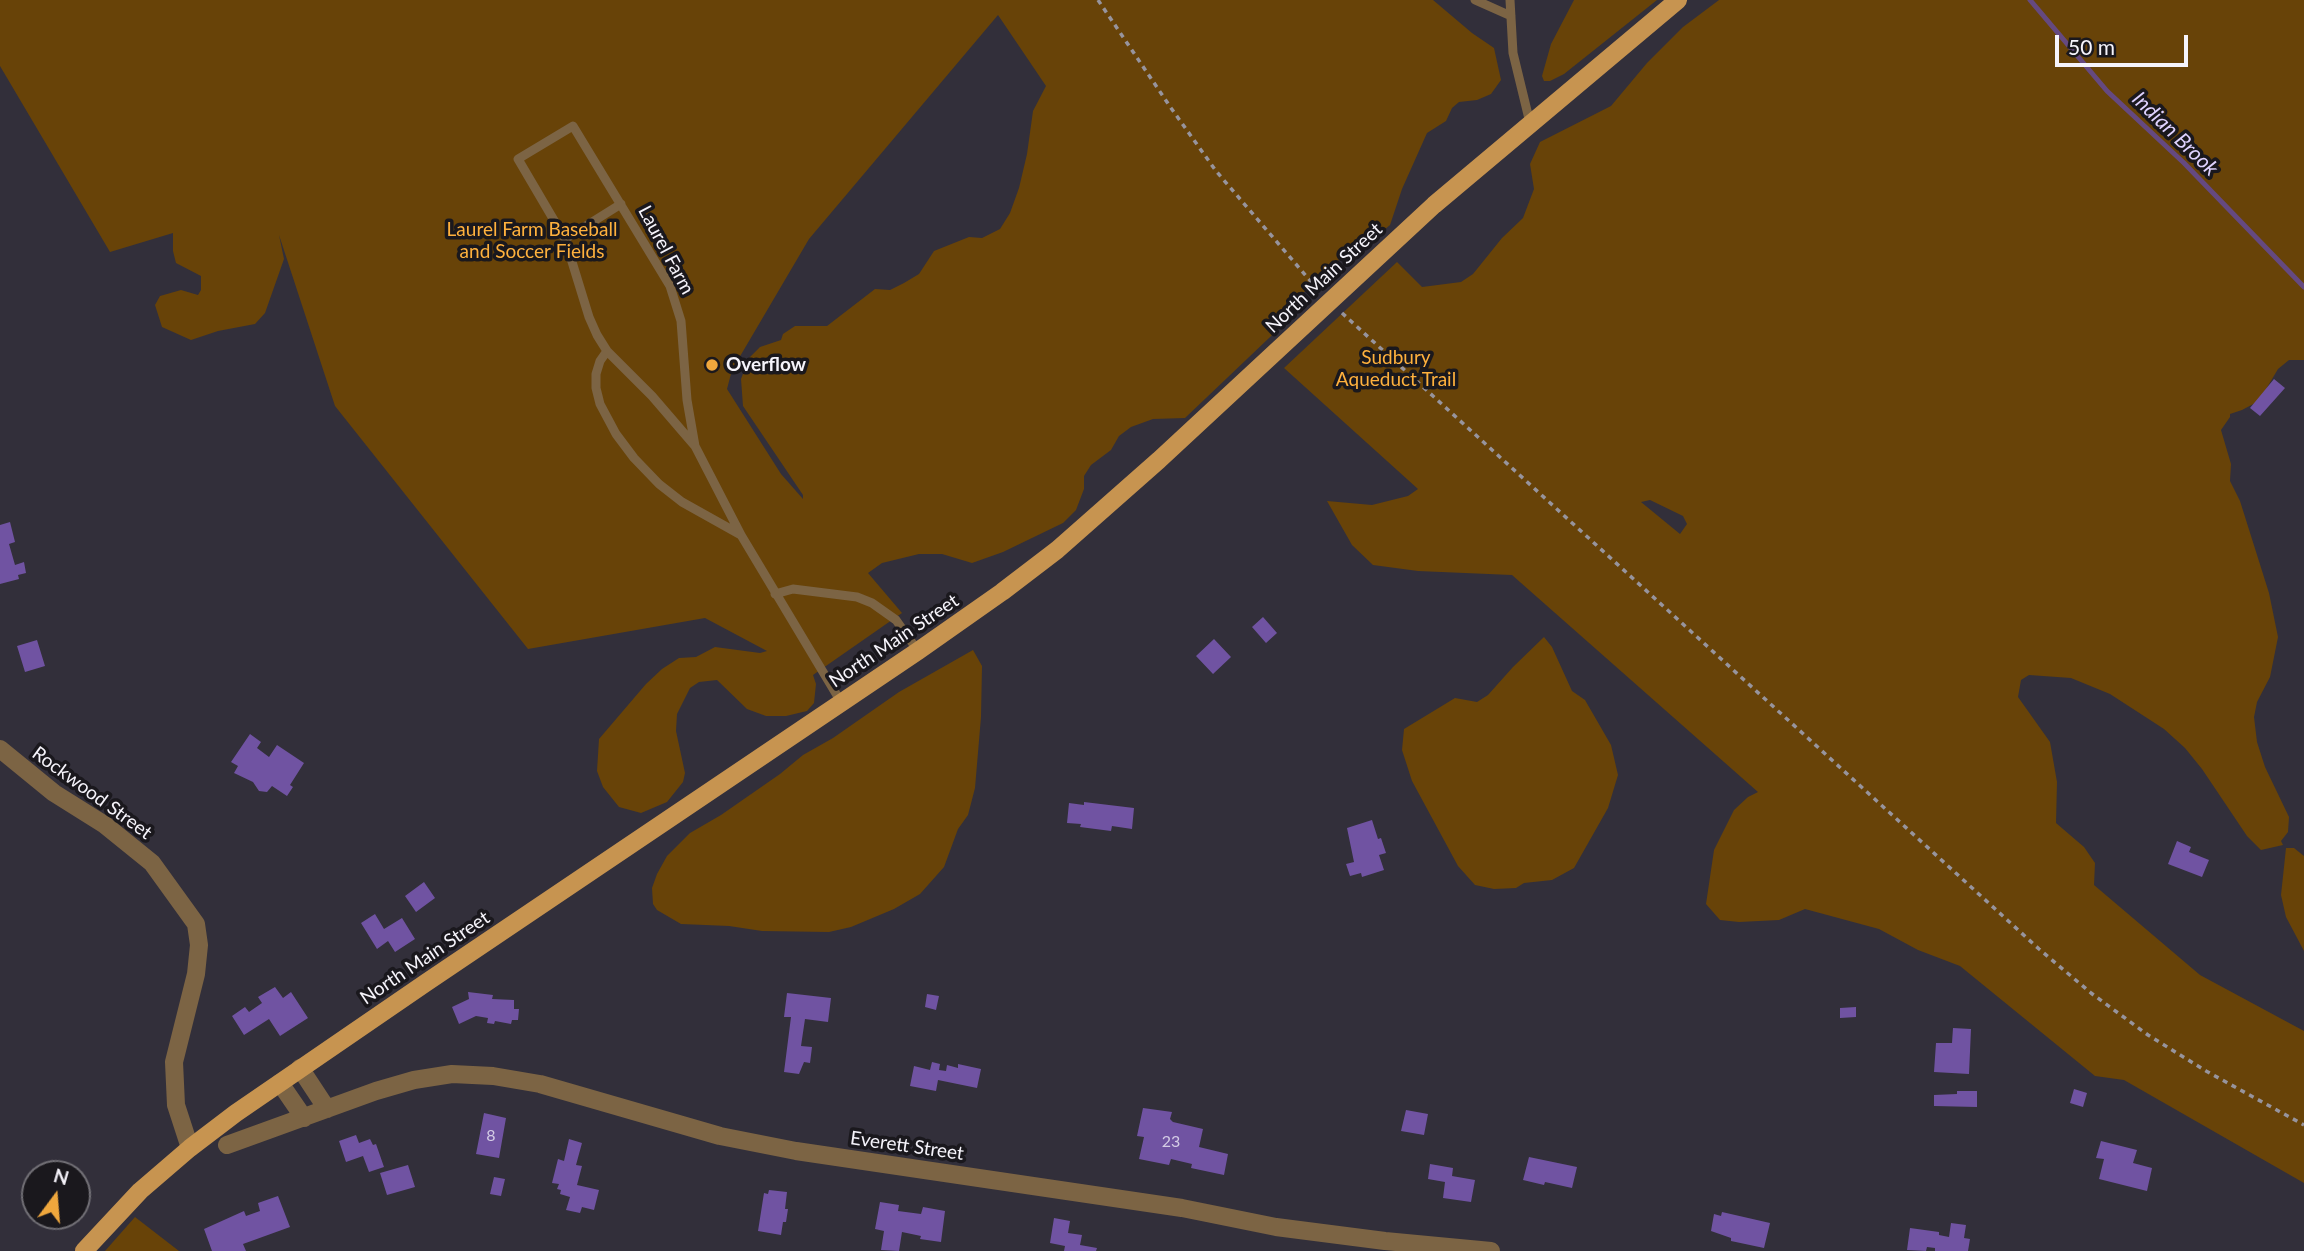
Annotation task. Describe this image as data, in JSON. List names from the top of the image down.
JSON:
{
  "streets": {
    "main road": ["North Main Street"],
    "street": ["Rockwood Street", "Everett Street"],
    "lane": ["Laurel Farm"]
  },
  "crossings": [
    ["Laurel Farm", "North Main Street"],
    ["North Main Street", "Rockwood Street"]
  ],
  "water": ["Indian Brook"],
  "parks": ["Laurel Farm Baseball and Soccer Fields", "Sudbury Aqueduct Trail"],
  "places": ["Overflow"],
  "house_numbers": ["8", "23"],
  "scale_bar": "50 m",
  "north": "top"
}
